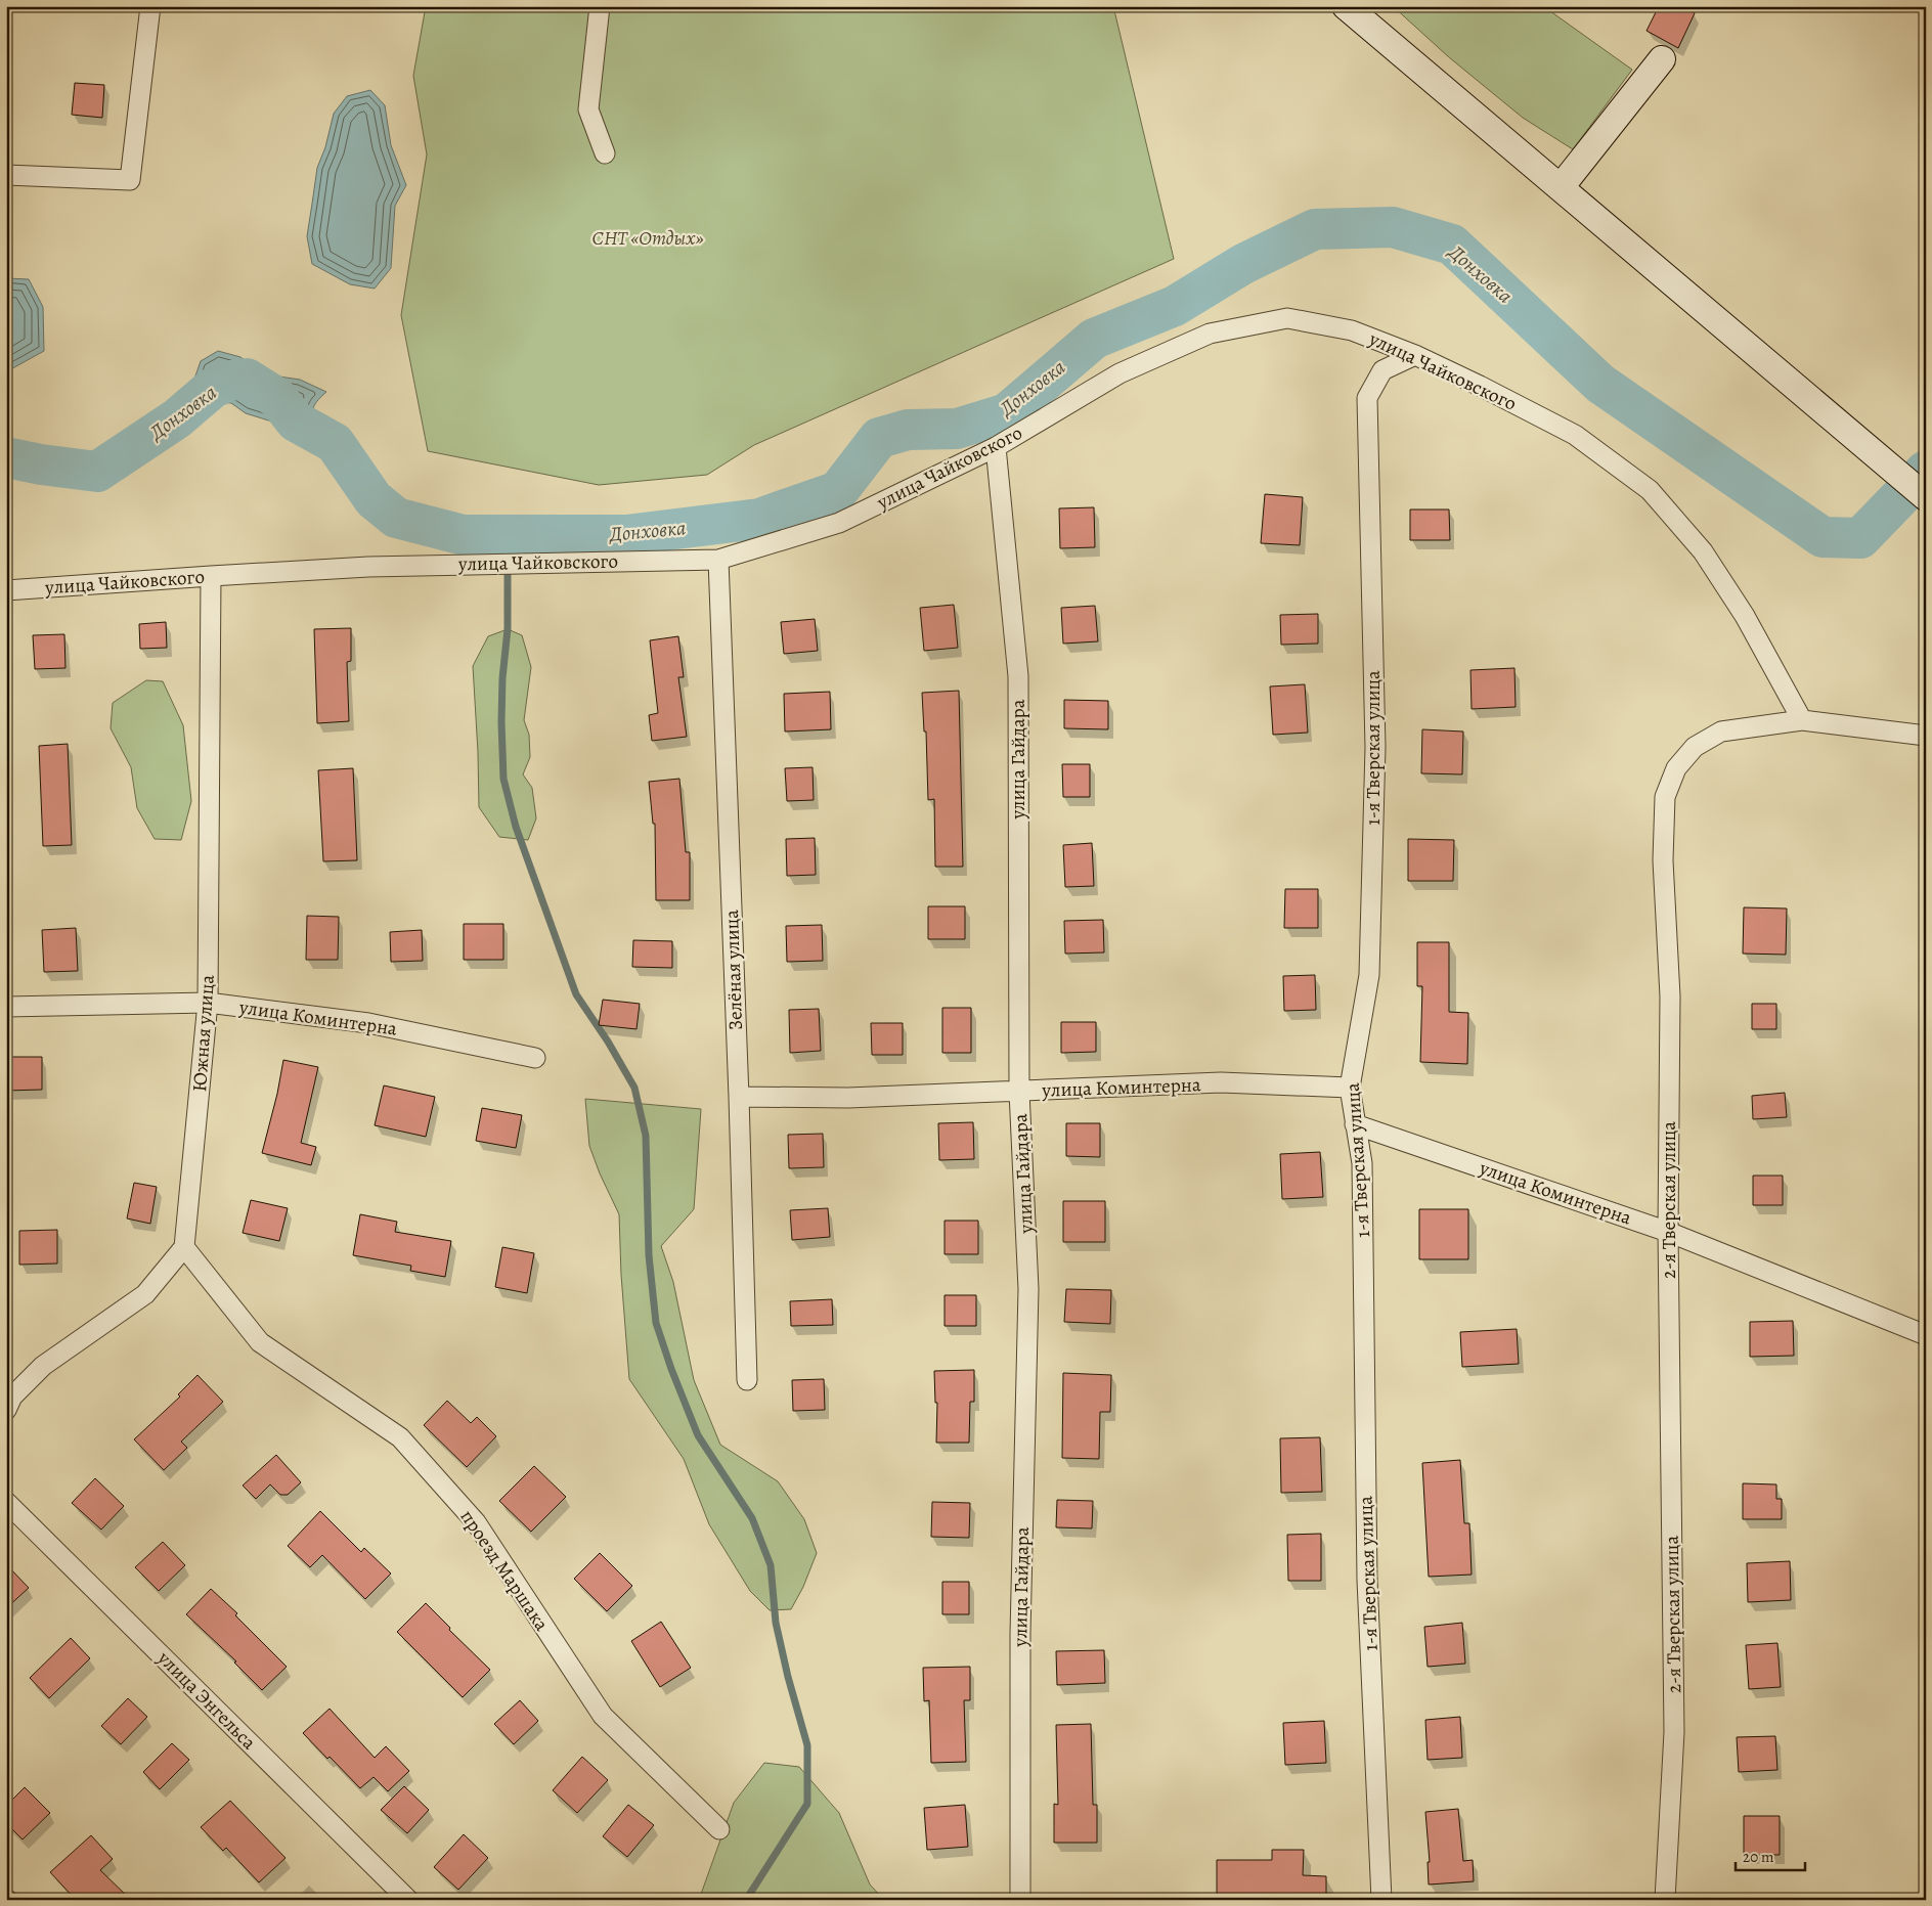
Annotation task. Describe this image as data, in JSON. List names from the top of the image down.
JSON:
{
  "streets": {
    "street": [
      "улица Чайковского",
      "1-я Тверская улица",
      "улица Гайдара",
      "Зелёная улица",
      "улица Коминтерна",
      "Южная улица",
      "2-я Тверская улица",
      "проезд Маршака",
      "улица Энгельса"
    ]
  },
  "crossings": [
    ["улица Чайковского", "1-я Тверская улица"],
    ["улица Чайковского", "улица Гайдара"],
    ["улица Чайковского", "Зелёная улица"],
    ["улица Чайковского", "Южная улица"],
    ["улица Чайковского", "2-я Тверская улица"],
    ["1-я Тверская улица", "улица Коминтерна"],
    ["улица Гайдара", "улица Коминтерна"],
    ["Зелёная улица", "улица Коминтерна"],
    ["улица Коминтерна", "Южная улица"],
    ["улица Коминтерна", "2-я Тверская улица"],
    ["Южная улица", "проезд Маршака"]
  ],
  "water": ["Донховка"],
  "parks": ["СНТ «Отдых»"],
  "scale_bar": "20 m"
}
